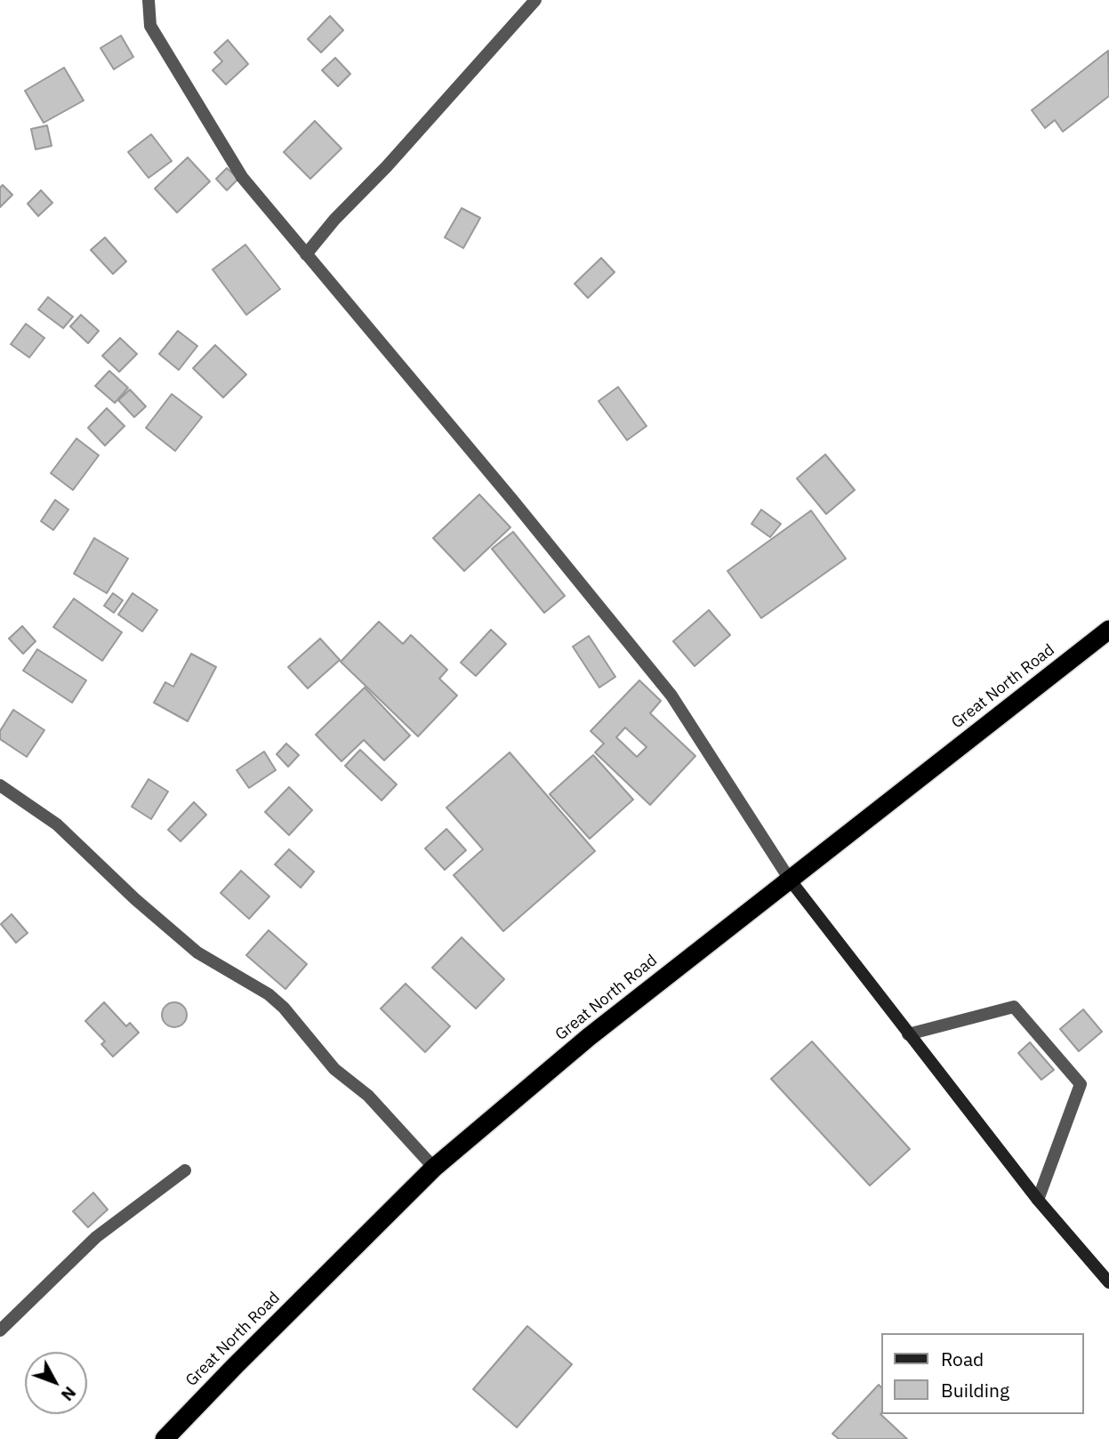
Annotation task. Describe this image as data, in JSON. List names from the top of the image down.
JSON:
{
  "streets": {
    "highway": ["Great North Road"]
  },
  "legend": ["Road", "Building"],
  "north": "bottom right"
}
